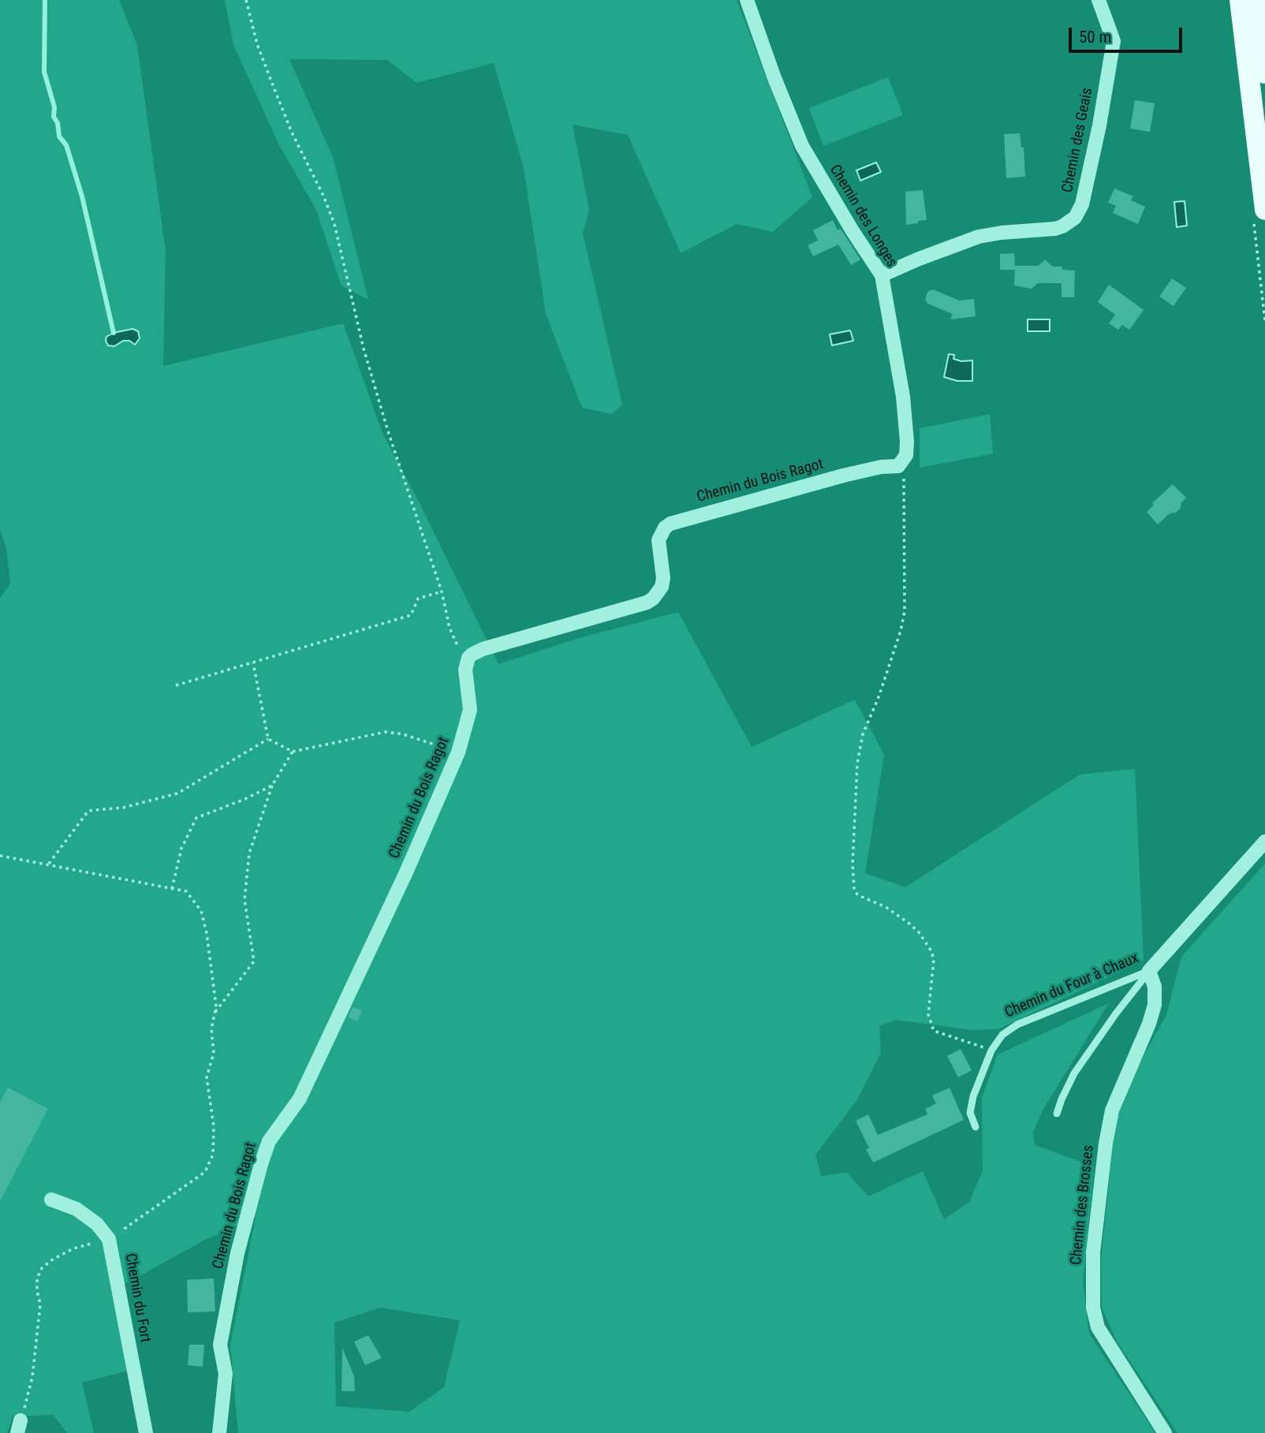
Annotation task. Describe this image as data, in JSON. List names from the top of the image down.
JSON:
{
  "streets": {
    "street": [
      "Chemin des Geais",
      "Chemin des Longes",
      "Chemin du Bois Ragot",
      "Chemin du Four à Chaux",
      "Chemin des Brosses",
      "Chemin du Fort"
    ]
  },
  "crossings": [
    ["Chemin des Geais", "Chemin des Longes"],
    ["Chemin des Longes", "Chemin du Bois Ragot"],
    ["Chemin du Four à Chaux", "Chemin des Brosses"]
  ],
  "scale_bar": "50 m"
}
